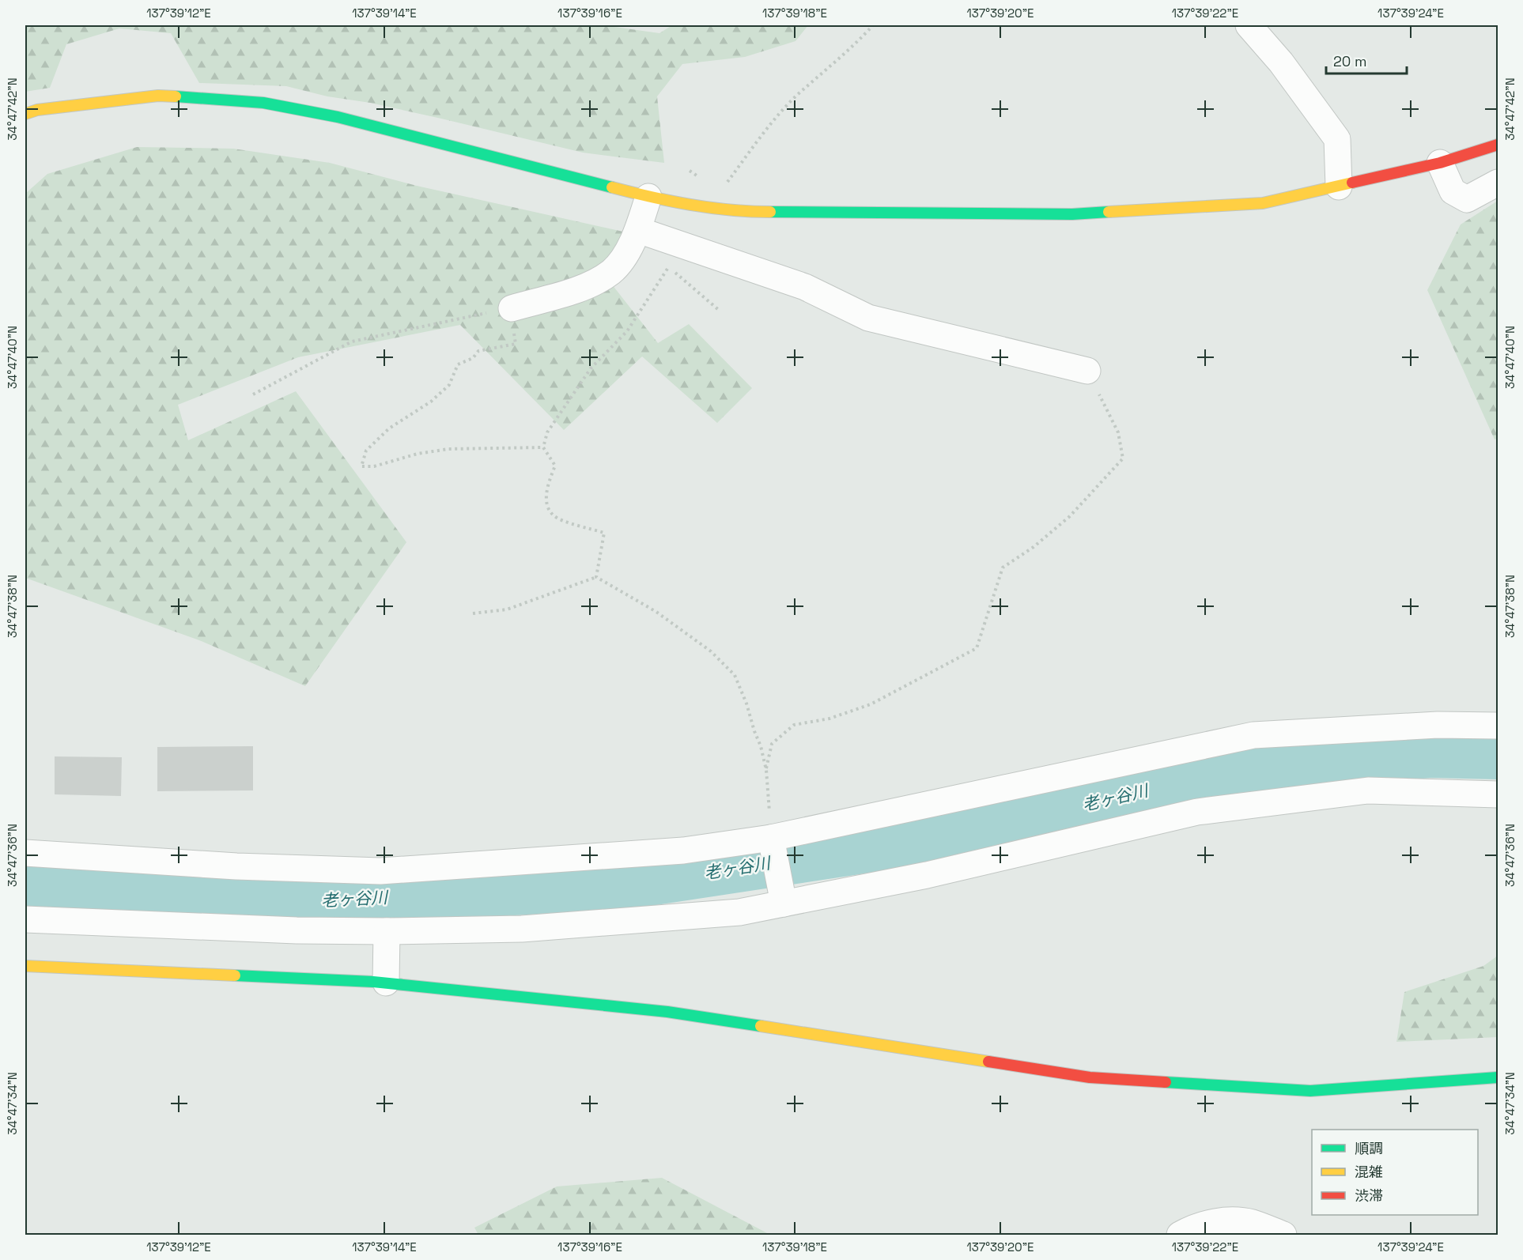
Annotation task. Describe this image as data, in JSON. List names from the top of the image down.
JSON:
{
  "water": ["老ヶ谷川"],
  "legend": ["順調", "混雑", "渋滞"],
  "scale_bar": "20 m",
  "coordinates": [
    "137°39'12\"E",
    "137°39'14\"E",
    "137°39'16\"E",
    "137°39'18\"E",
    "137°39'20\"E",
    "137°39'22\"E",
    "137°39'24\"E",
    "34°47'42\"N",
    "34°47'40\"N",
    "34°47'38\"N",
    "34°47'36\"N",
    "34°47'34\"N"
  ]
}
